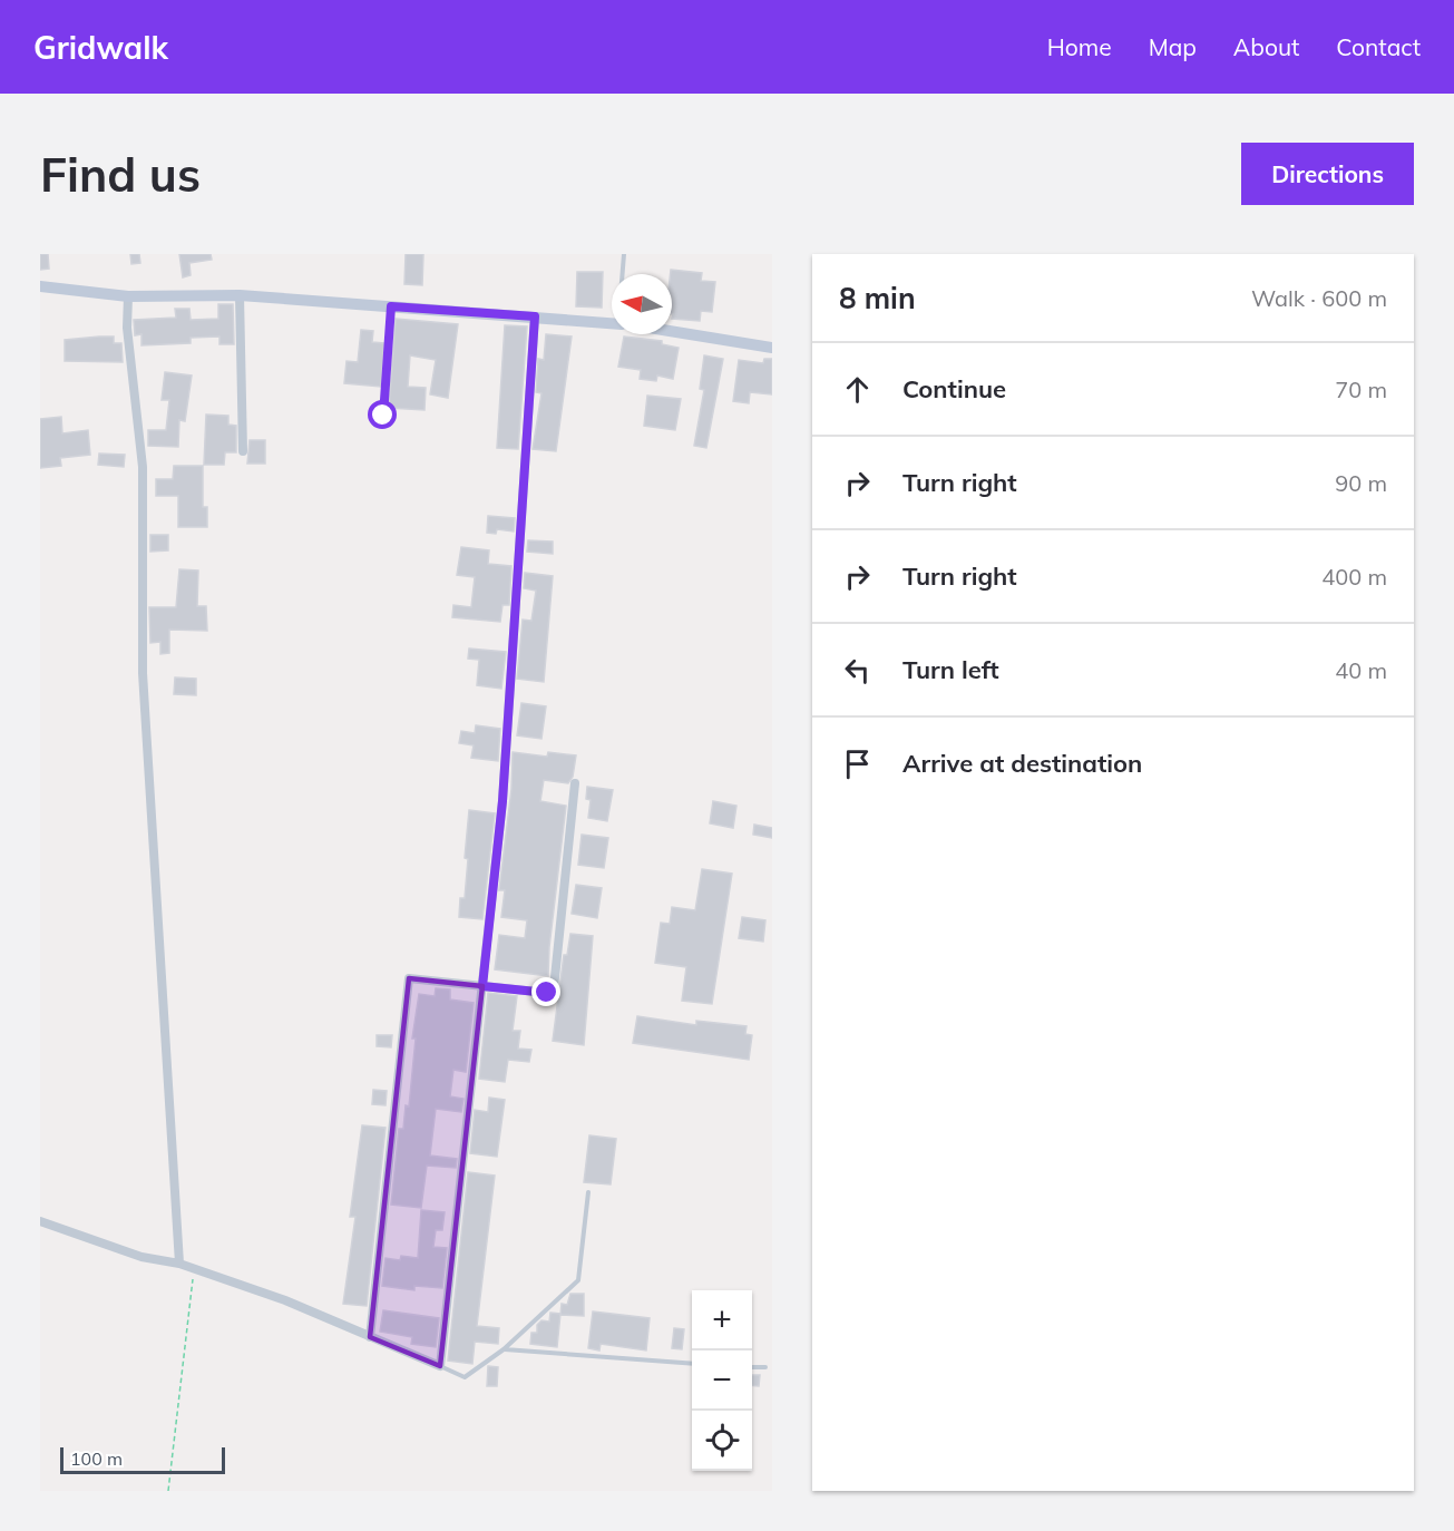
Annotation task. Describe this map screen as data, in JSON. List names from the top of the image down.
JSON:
{
  "scale_bar": "100 m",
  "north": "left",
  "page": {
    "header": "Gridwalk",
    "nav": [
      "Home",
      "Map",
      "About",
      "Contact"
    ],
    "buttons": "Directions",
    "title": "Find us",
    "heading": ["8 min", "Walk · 600 m"],
    "list": [
      ["Continue", "70 m"],
      ["Turn right", "90 m"],
      ["Turn right", "400 m"],
      ["Turn left", "40 m"],
      "Arrive at destination"
    ],
    "map_buttons": ["+", "−"],
    "scale": "100 m"
  }
}
